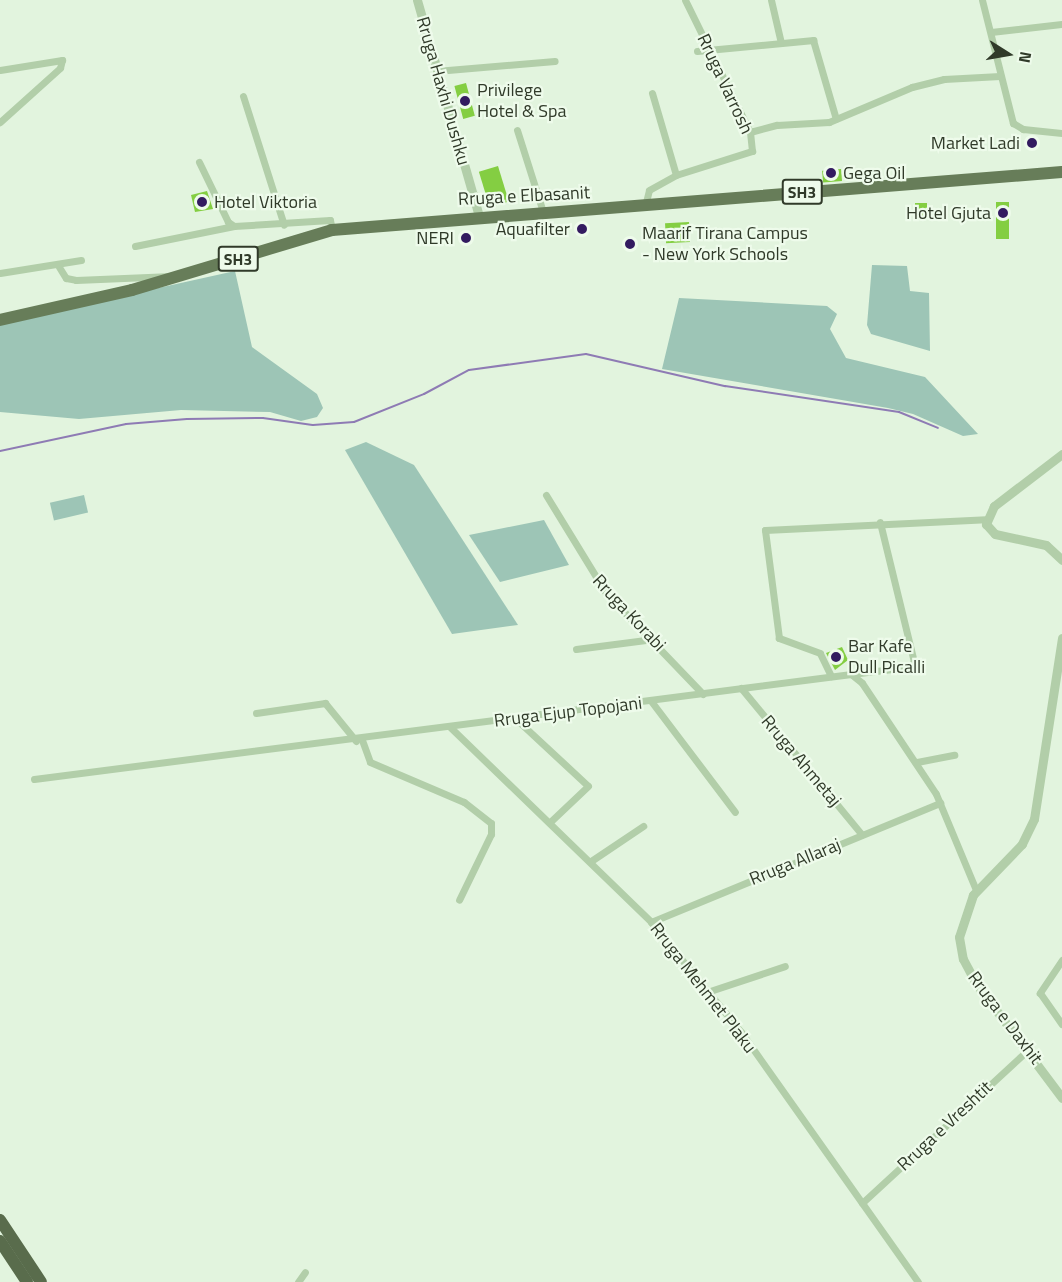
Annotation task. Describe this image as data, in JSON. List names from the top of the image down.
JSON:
{
  "streets": {
    "main road": ["SH3", "Rruga e Elbasanit"],
    "street": [
      "Rruga Varrosh",
      "Rruga Haxhi Dushku",
      "Rruga Korabi",
      "Rruga Ejup Topojani",
      "Rruga Ahmetaj",
      "Rruga Allaraj",
      "Rruga Mehmet Plaku",
      "Rruga e Daxhit",
      "Rruga e Vreshtit"
    ]
  },
  "crossings": [
    ["Rruga Varrosh", "Rruga e Elbasanit"],
    ["Rruga Haxhi Dushku", "Rruga e Elbasanit"],
    ["Rruga Korabi", "Rruga Ejup Topojani"],
    ["Rruga Ejup Topojani", "Rruga Ahmetaj"],
    ["Rruga Ejup Topojani", "Rruga Mehmet Plaku"],
    ["Rruga Ahmetaj", "Rruga Allaraj"],
    ["Rruga Allaraj", "Rruga Mehmet Plaku"],
    ["Rruga Mehmet Plaku", "Rruga e Vreshtit"],
    ["Rruga e Daxhit", "Rruga e Vreshtit"]
  ],
  "places": [
    "Privilege Hotel & Spa",
    "Market Ladi",
    "Gega Oil",
    "Hotel Viktoria",
    "Hotel Gjuta",
    "Aquafilter",
    "NERI",
    "Maarif Tirana Campus - New York Schools",
    "Bar Kafe Dull Picalli"
  ],
  "north": "right"
}
